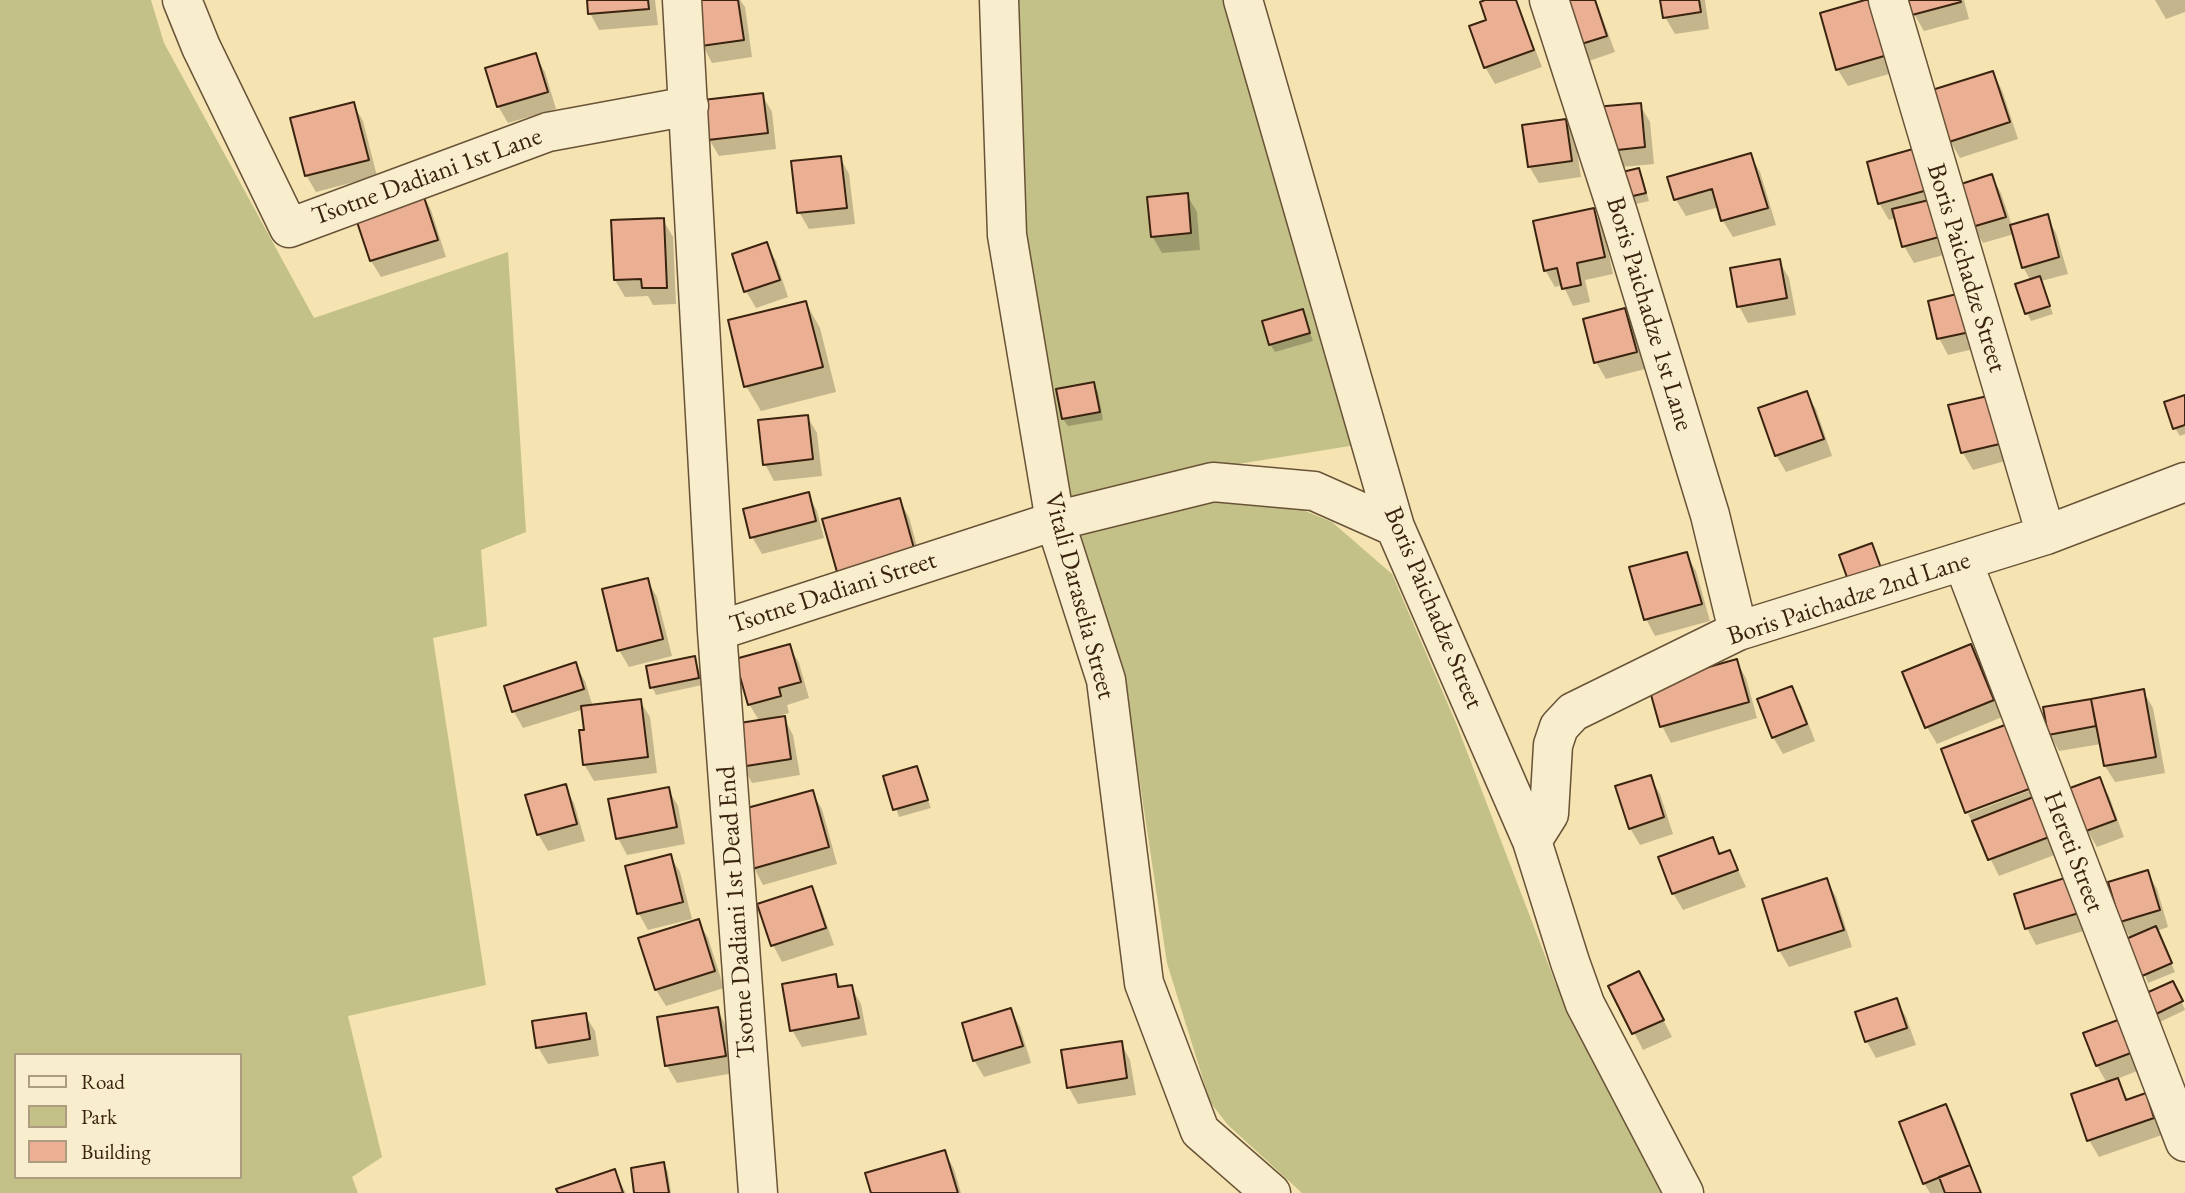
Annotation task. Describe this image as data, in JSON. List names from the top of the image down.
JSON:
{
  "streets": {
    "street": [
      "Tsotne Dadiani 1st Lane",
      "Boris Paichadze Street",
      "Boris Paichadze 1st Lane",
      "Tsotne Dadiani Street",
      "Vitali Daraselia Street",
      "Boris Paichadze 2nd Lane",
      "Hereti Street",
      "Tsotne Dadiani 1st Dead End"
    ]
  },
  "crossings": [
    ["Tsotne Dadiani 1st Lane", "Tsotne Dadiani Street"],
    ["Boris Paichadze Street", "Tsotne Dadiani Street"],
    ["Boris Paichadze Street", "Boris Paichadze 2nd Lane"],
    ["Boris Paichadze 1st Lane", "Boris Paichadze 2nd Lane"],
    ["Tsotne Dadiani Street", "Vitali Daraselia Street"],
    ["Tsotne Dadiani Street", "Tsotne Dadiani 1st Dead End"],
    ["Boris Paichadze 2nd Lane", "Hereti Street"]
  ],
  "legend": ["Road", "Park", "Building"]
}
